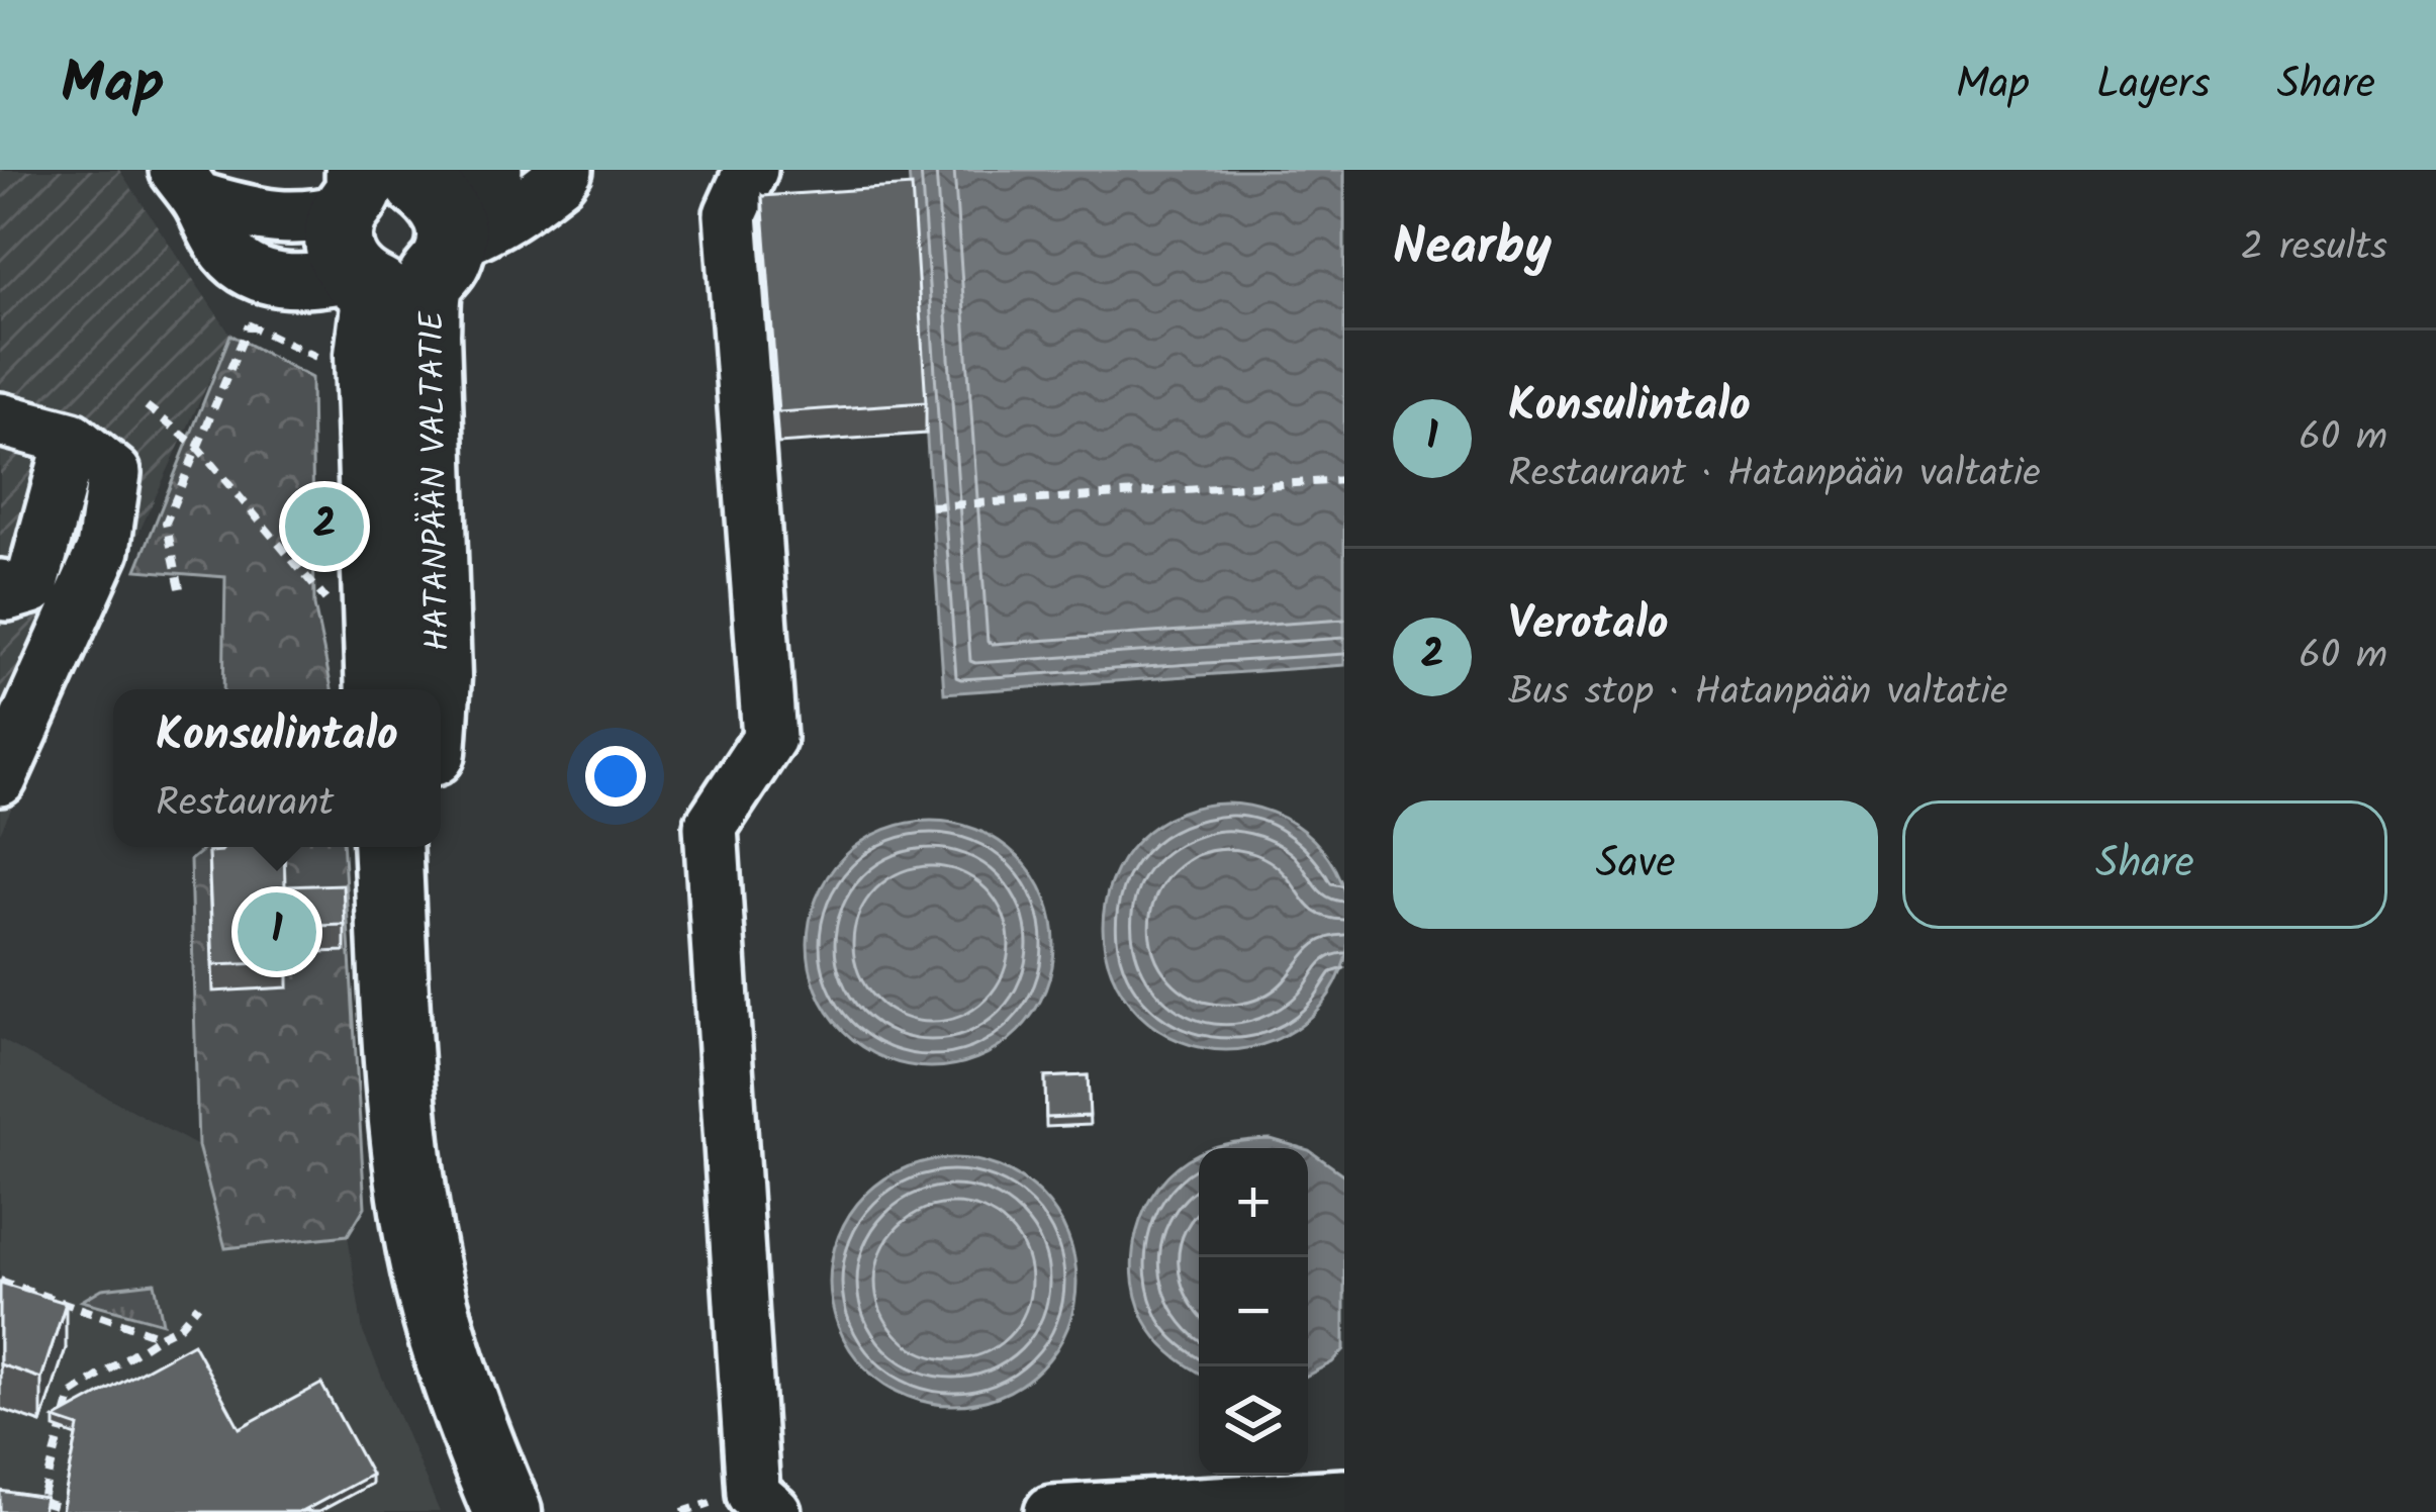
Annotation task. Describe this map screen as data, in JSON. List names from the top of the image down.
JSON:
{
  "streets": {
    "main road": ["HATANPÄÄN VALTATIE"]
  },
  "page": {
    "header": "Map",
    "nav": ["Map", "Layers", "Share"],
    "heading": ["Nearby", "2 results"],
    "list": [
      {
        "mark": "1",
        "name": "Konsulintalo",
        "note": "Restaurant · Hatanpään valtatie",
        "value": "60 m"
      },
      {
        "mark": "2",
        "name": "Verotalo",
        "note": "Bus stop · Hatanpään valtatie",
        "value": "60 m"
      }
    ],
    "pins": ["2", "1"],
    "popup": ["Konsulintalo", "Restaurant"],
    "buttons": ["Save", "Share"],
    "map_buttons": ["+", "−"]
  }
}
